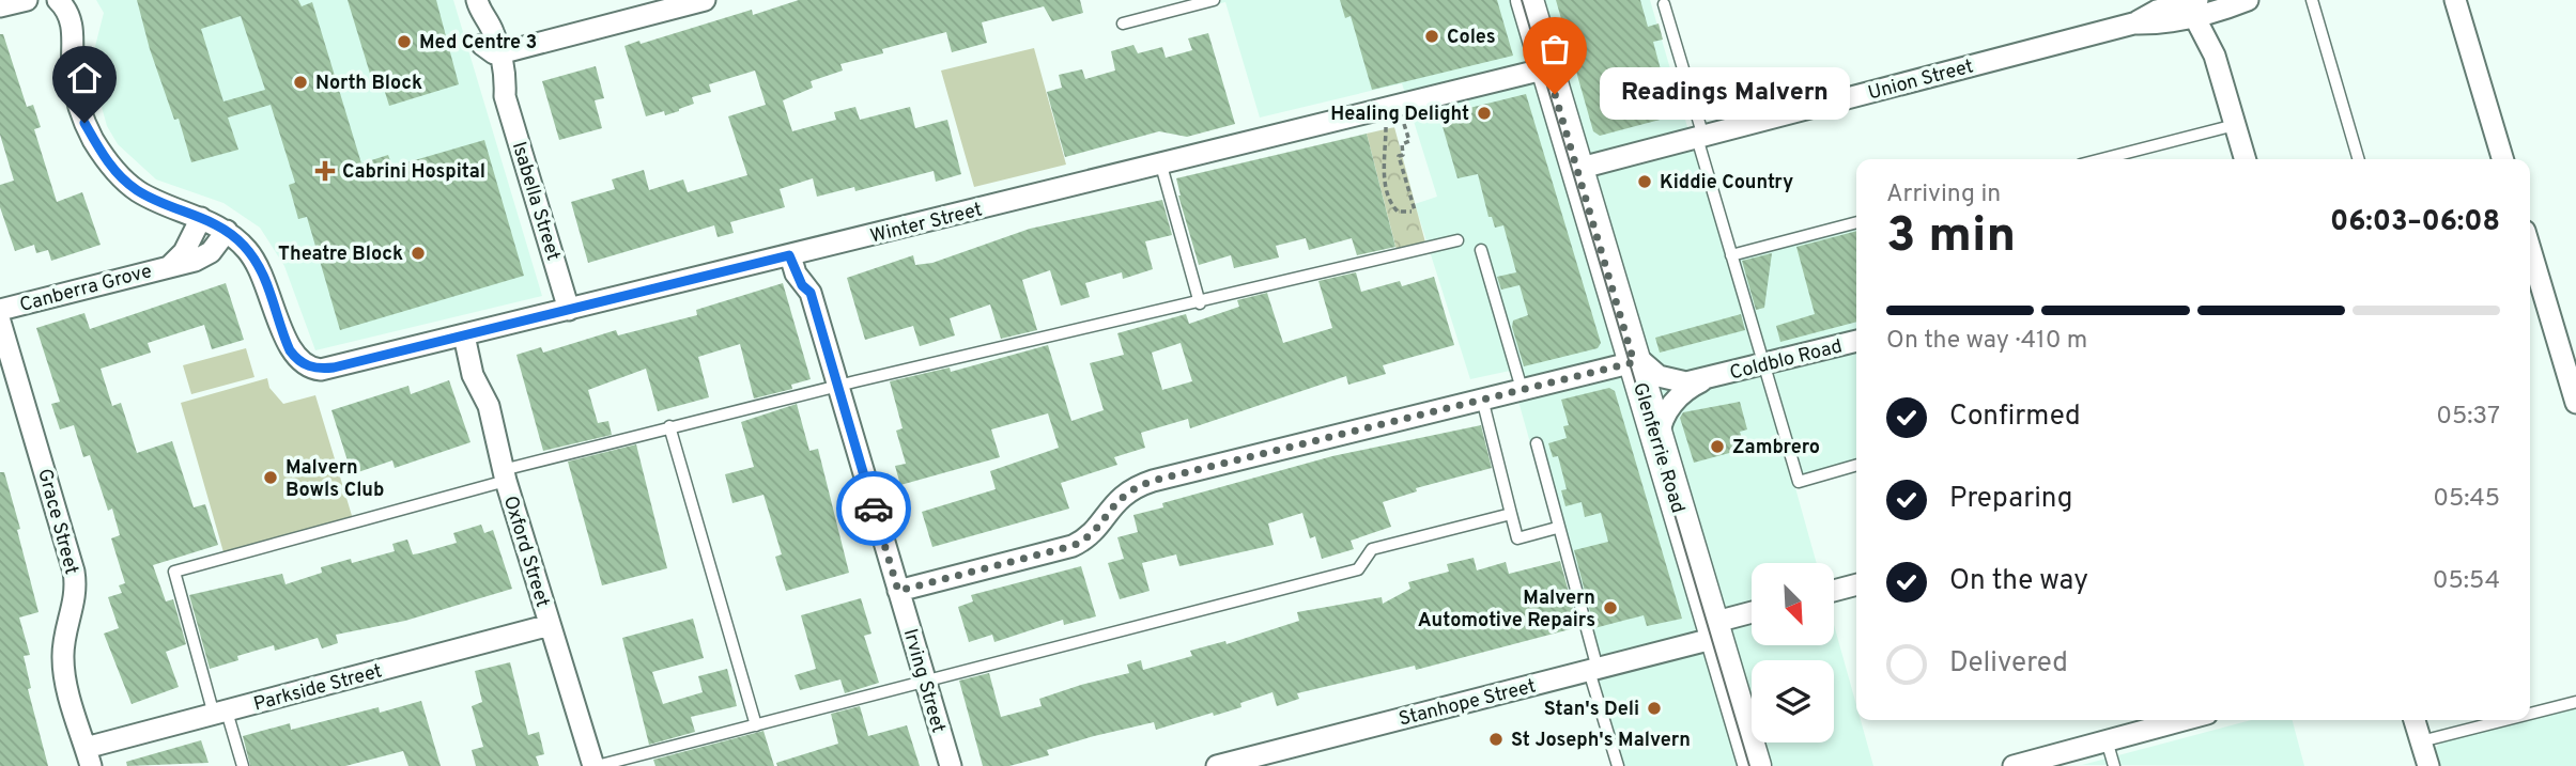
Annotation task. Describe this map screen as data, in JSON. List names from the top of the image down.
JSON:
{
  "streets": {
    "main road": ["Glenferrie Road"],
    "street": [
      "Union Street",
      "Isabella Street",
      "Winter Street",
      "Canberra Grove",
      "Coldblo Road",
      "Grace Street",
      "Oxford Street",
      "Irving Street",
      "Parkside Street",
      "Stanhope Street"
    ]
  },
  "crossings": [
    ["Union Street", "Glenferrie Road"],
    ["Isabella Street", "Winter Street"],
    ["Winter Street", "Canberra Grove"],
    ["Winter Street", "Glenferrie Road"],
    ["Winter Street", "Oxford Street"],
    ["Winter Street", "Irving Street"],
    ["Coldblo Road", "Glenferrie Road"],
    ["Glenferrie Road", "Stanhope Street"],
    ["Grace Street", "Parkside Street"],
    ["Oxford Street", "Parkside Street"]
  ],
  "places": {
    "other": [
      "Coles",
      "Med Centre 3",
      "North Block",
      "Readings Malvern",
      "Healing Delight",
      "Kiddie Country",
      "Theatre Block",
      "Zambrero",
      "Malvern Bowls Club",
      "Malvern Automotive Repairs",
      "Stan's Deli",
      "St Joseph's Malvern"
    ],
    "health": ["Cabrini Hospital"]
  },
  "north": "bottom right",
  "page": {
    "bubble": "Readings Malvern",
    "heading": ["3 min", "Arriving in", "06:03–06:08"],
    "bar": "On the way · 410 m",
    "list": [
      ["Confirmed", "05:37"],
      ["Preparing", "05:45"],
      ["On the way", "05:54"],
      "Delivered"
    ]
  }
}
